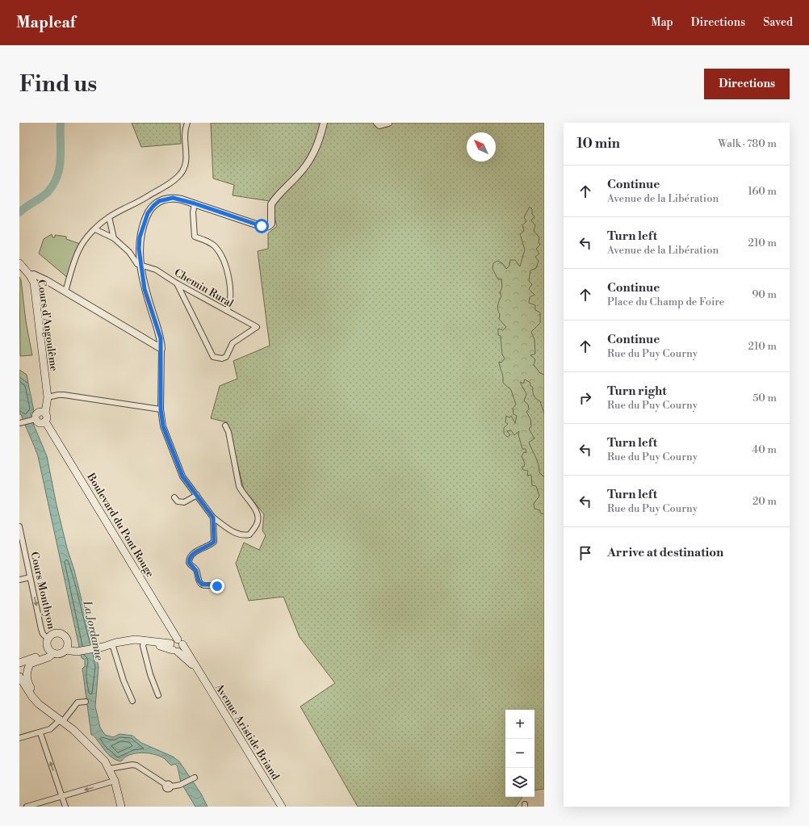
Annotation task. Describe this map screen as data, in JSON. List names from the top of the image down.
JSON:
{
  "streets": {
    "main road": ["Cours d'Angoulême", "Boulevard du Pont Rouge", "Avenue Aristide Briand"],
    "street": ["Chemin Rural", "Cours Monthyon"]
  },
  "crossings": [
    ["Cours d'Angoulême", "Boulevard du Pont Rouge"],
    ["Boulevard du Pont Rouge", "Avenue Aristide Briand"]
  ],
  "one_way": ["Cours Monthyon"],
  "water": ["La Jordanne"],
  "north": "top left",
  "page": {
    "header": "Mapleaf",
    "nav": ["Map", "Directions", "Saved"],
    "buttons": "Directions",
    "title": "Find us",
    "heading": ["10 min", "Walk · 780 m"],
    "list": [
      ["Continue", "Avenue de la Libération", "160 m"],
      ["Turn left", "Avenue de la Libération", "210 m"],
      ["Continue", "Place du Champ de Foire", "90 m"],
      ["Continue", "Rue du Puy Courny", "210 m"],
      ["Turn right", "Rue du Puy Courny", "50 m"],
      ["Turn left", "Rue du Puy Courny", "40 m"],
      ["Turn left", "Rue du Puy Courny", "20 m"],
      "Arrive at destination"
    ],
    "map_buttons": ["+", "−"]
  }
}
